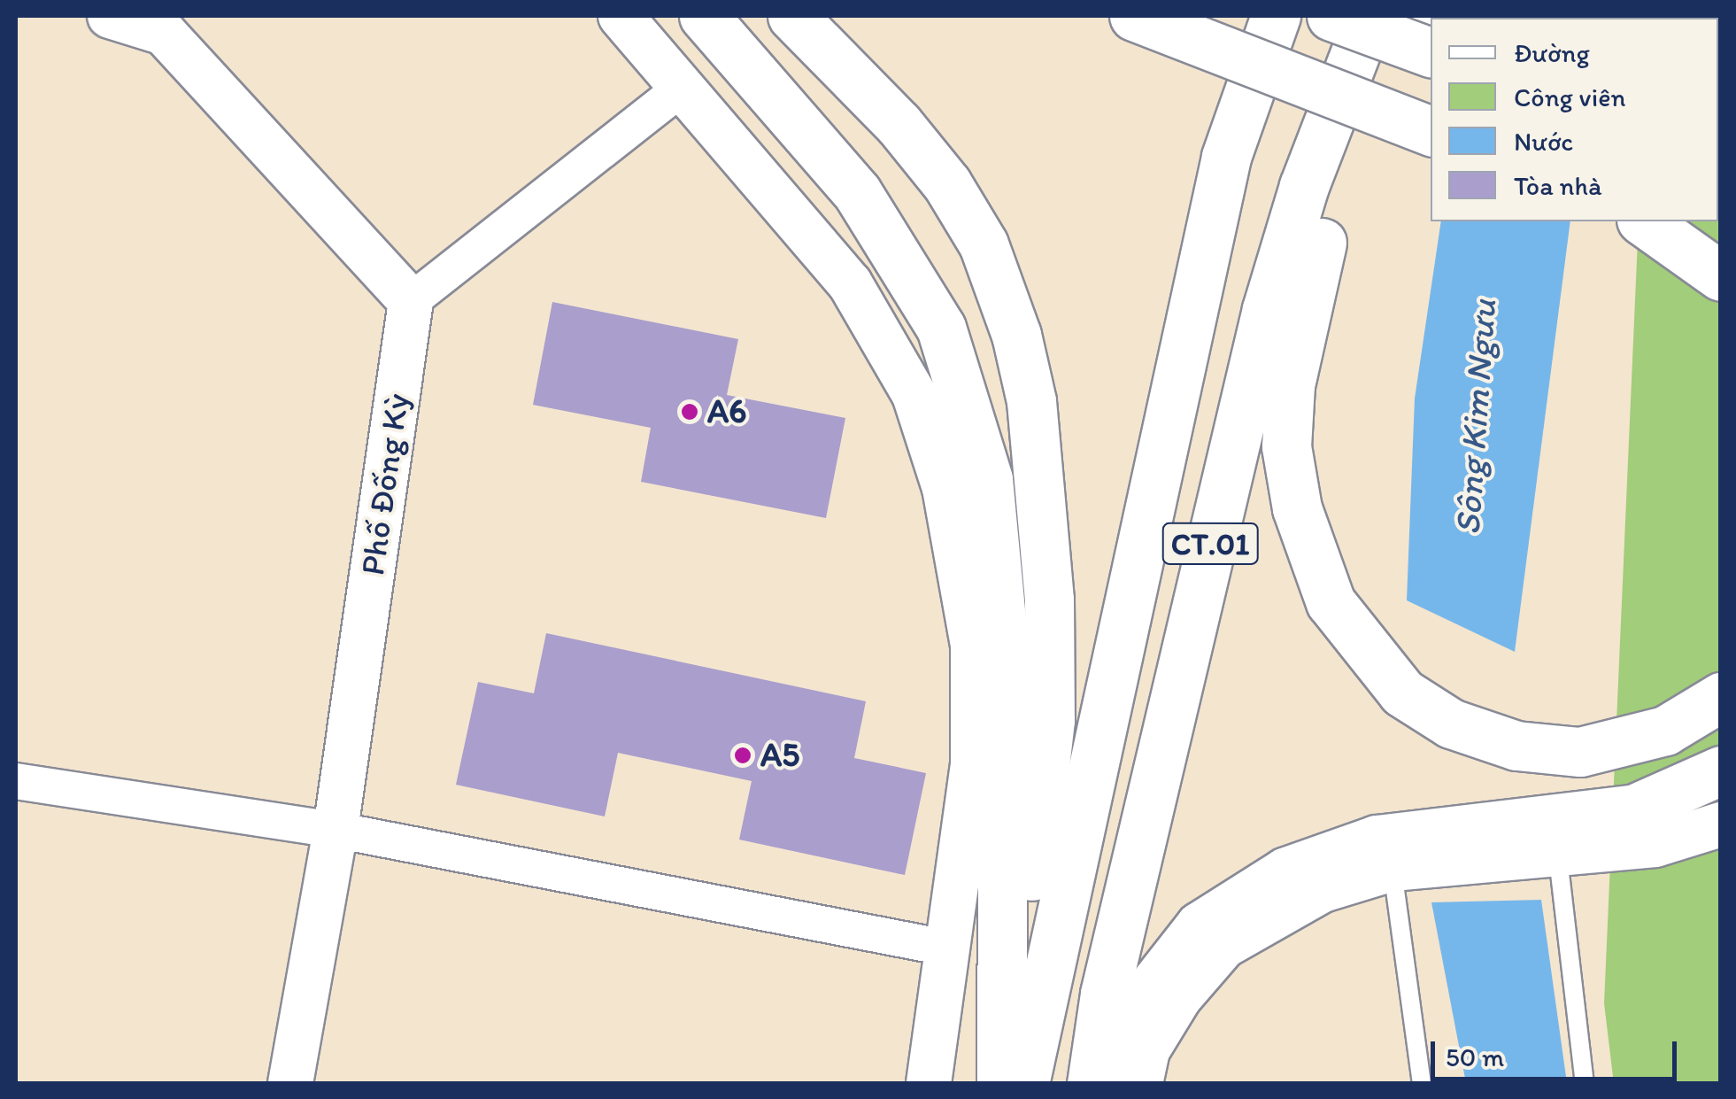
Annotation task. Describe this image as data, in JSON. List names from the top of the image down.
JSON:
{
  "streets": {
    "highway": ["CT.01"],
    "street": ["Phố Đống Kỳ"]
  },
  "water": ["Sông Kim Ngưu"],
  "places": ["A6", "A5"],
  "legend": [
    "Đường",
    "Công viên",
    "Nước",
    "Tòa nhà"
  ],
  "scale_bar": "50 m"
}
